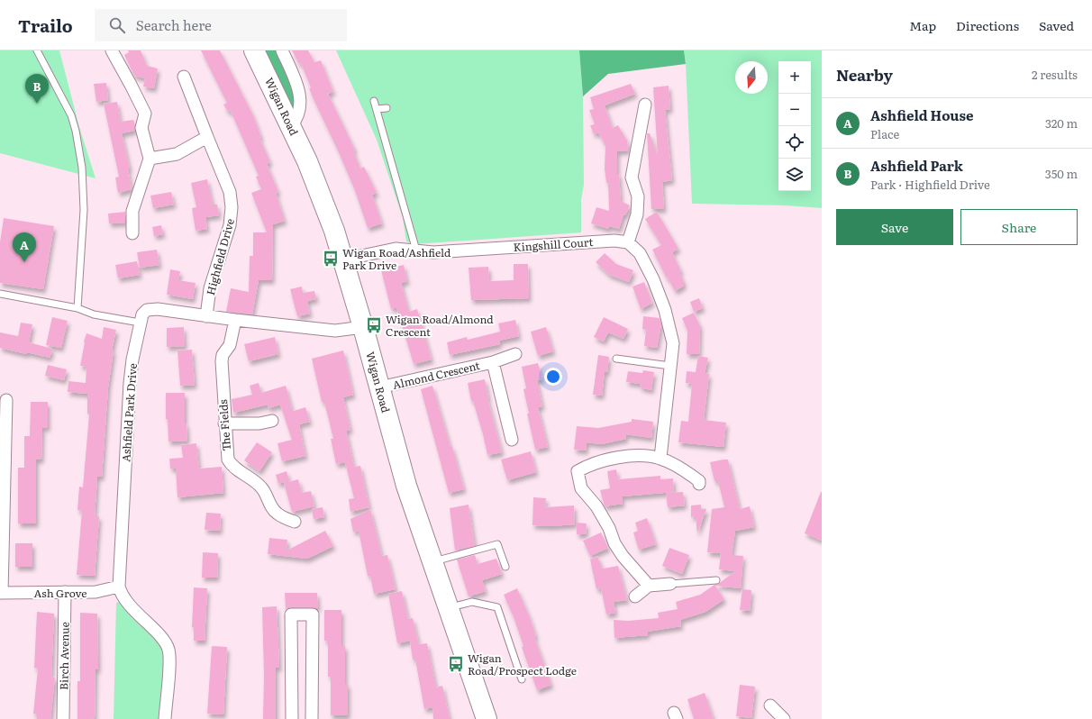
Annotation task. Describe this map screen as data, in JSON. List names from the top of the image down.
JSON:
{
  "streets": {
    "highway": ["Wigan Road"],
    "street": [
      "Kingshill Court",
      "Highfield Drive",
      "Almond Crescent",
      "Ashfield Park Drive",
      "The Fields",
      "Ash Grove",
      "Birch Avenue"
    ]
  },
  "crossings": [
    ["Wigan Road", "Kingshill Court"],
    ["Wigan Road", "Almond Crescent"],
    ["Wigan Road", "Ashfield Park Drive"],
    ["Highfield Drive", "Ashfield Park Drive"],
    ["Ashfield Park Drive", "The Fields"],
    ["Ashfield Park Drive", "Ash Grove"],
    ["Ash Grove", "Birch Avenue"]
  ],
  "places": {
    "bus stop": ["Wigan Road/Ashfield Park Drive", "Wigan Road/Almond Crescent", "Wigan Road/Prospect Lodge"]
  },
  "north": "bottom",
  "page": {
    "header": "Trailo",
    "search": "Search here",
    "nav": ["Map", "Directions", "Saved"],
    "heading": ["Nearby", "2 results"],
    "map_buttons": ["+", "−"],
    "pins": ["B", "A"],
    "list": [
      {
        "mark": "A",
        "name": "Ashfield House",
        "note": "Place",
        "value": "320 m"
      },
      {
        "mark": "B",
        "name": "Ashfield Park",
        "note": "Park · Highfield Drive",
        "value": "350 m"
      }
    ],
    "buttons": ["Save", "Share"]
  }
}
